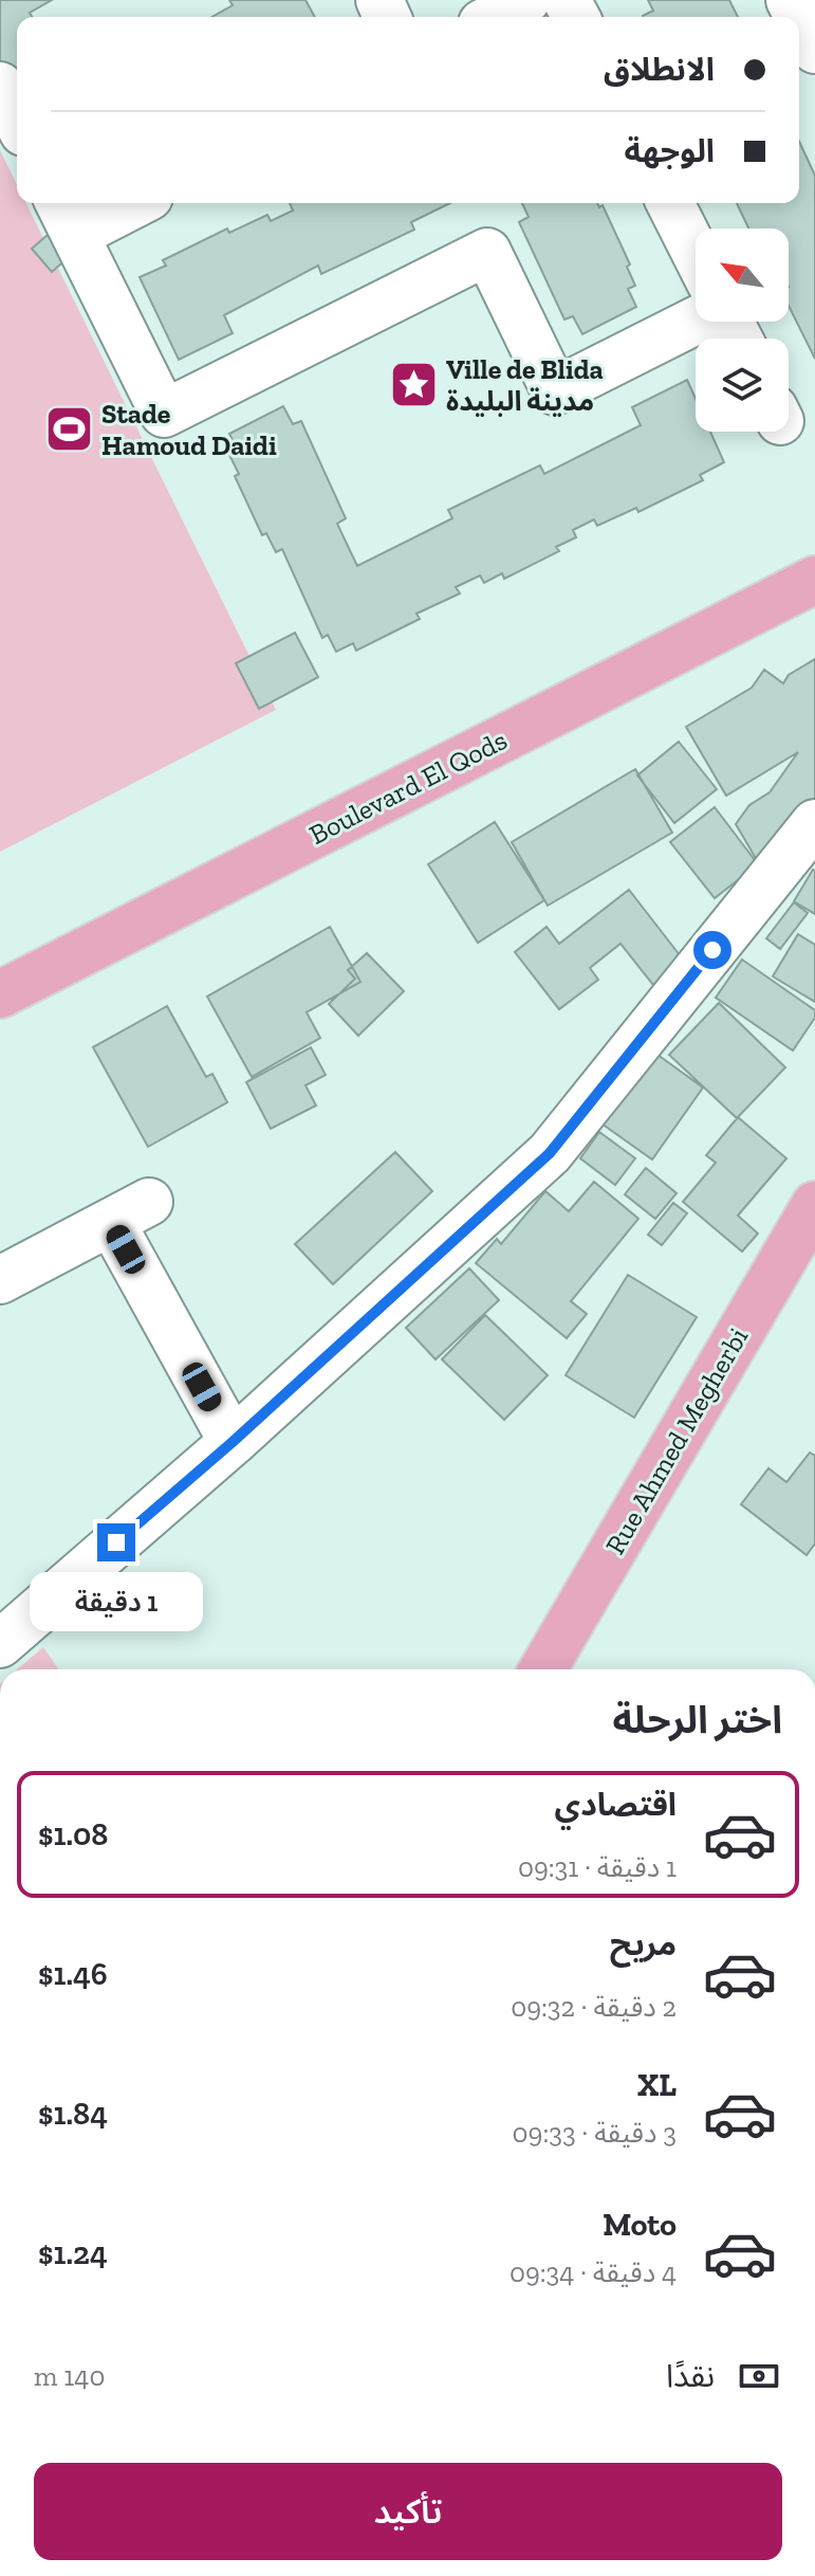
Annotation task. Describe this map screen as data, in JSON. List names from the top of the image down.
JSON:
{
  "streets": {
    "main road": ["Boulevard El Qods", "Rue Ahmed Megherbi"]
  },
  "places": {
    "place": ["Ville de Blida مدينة البليدة"],
    "sports": ["Stade Hamoud Daidi"]
  },
  "north": "top left",
  "page": {
    "banner": ["الانطلاق", "الوجهة"],
    "bubble": "1 دقيقة",
    "heading": "اختر الرحلة",
    "list": [
      {
        "name": "اقتصادي",
        "note": "1 دقيقة · 09:31",
        "value": "$1.08"
      },
      {
        "name": "مريح",
        "note": "2 دقيقة · 09:32",
        "value": "$1.46"
      },
      {
        "name": "XL",
        "note": "3 دقيقة · 09:33",
        "value": "$1.84"
      },
      {
        "name": "Moto",
        "note": "4 دقيقة · 09:34",
        "value": "$1.24"
      }
    ],
    "pay": ["نقدًا", "140 m"],
    "buttons": "تأكيد"
  }
}
